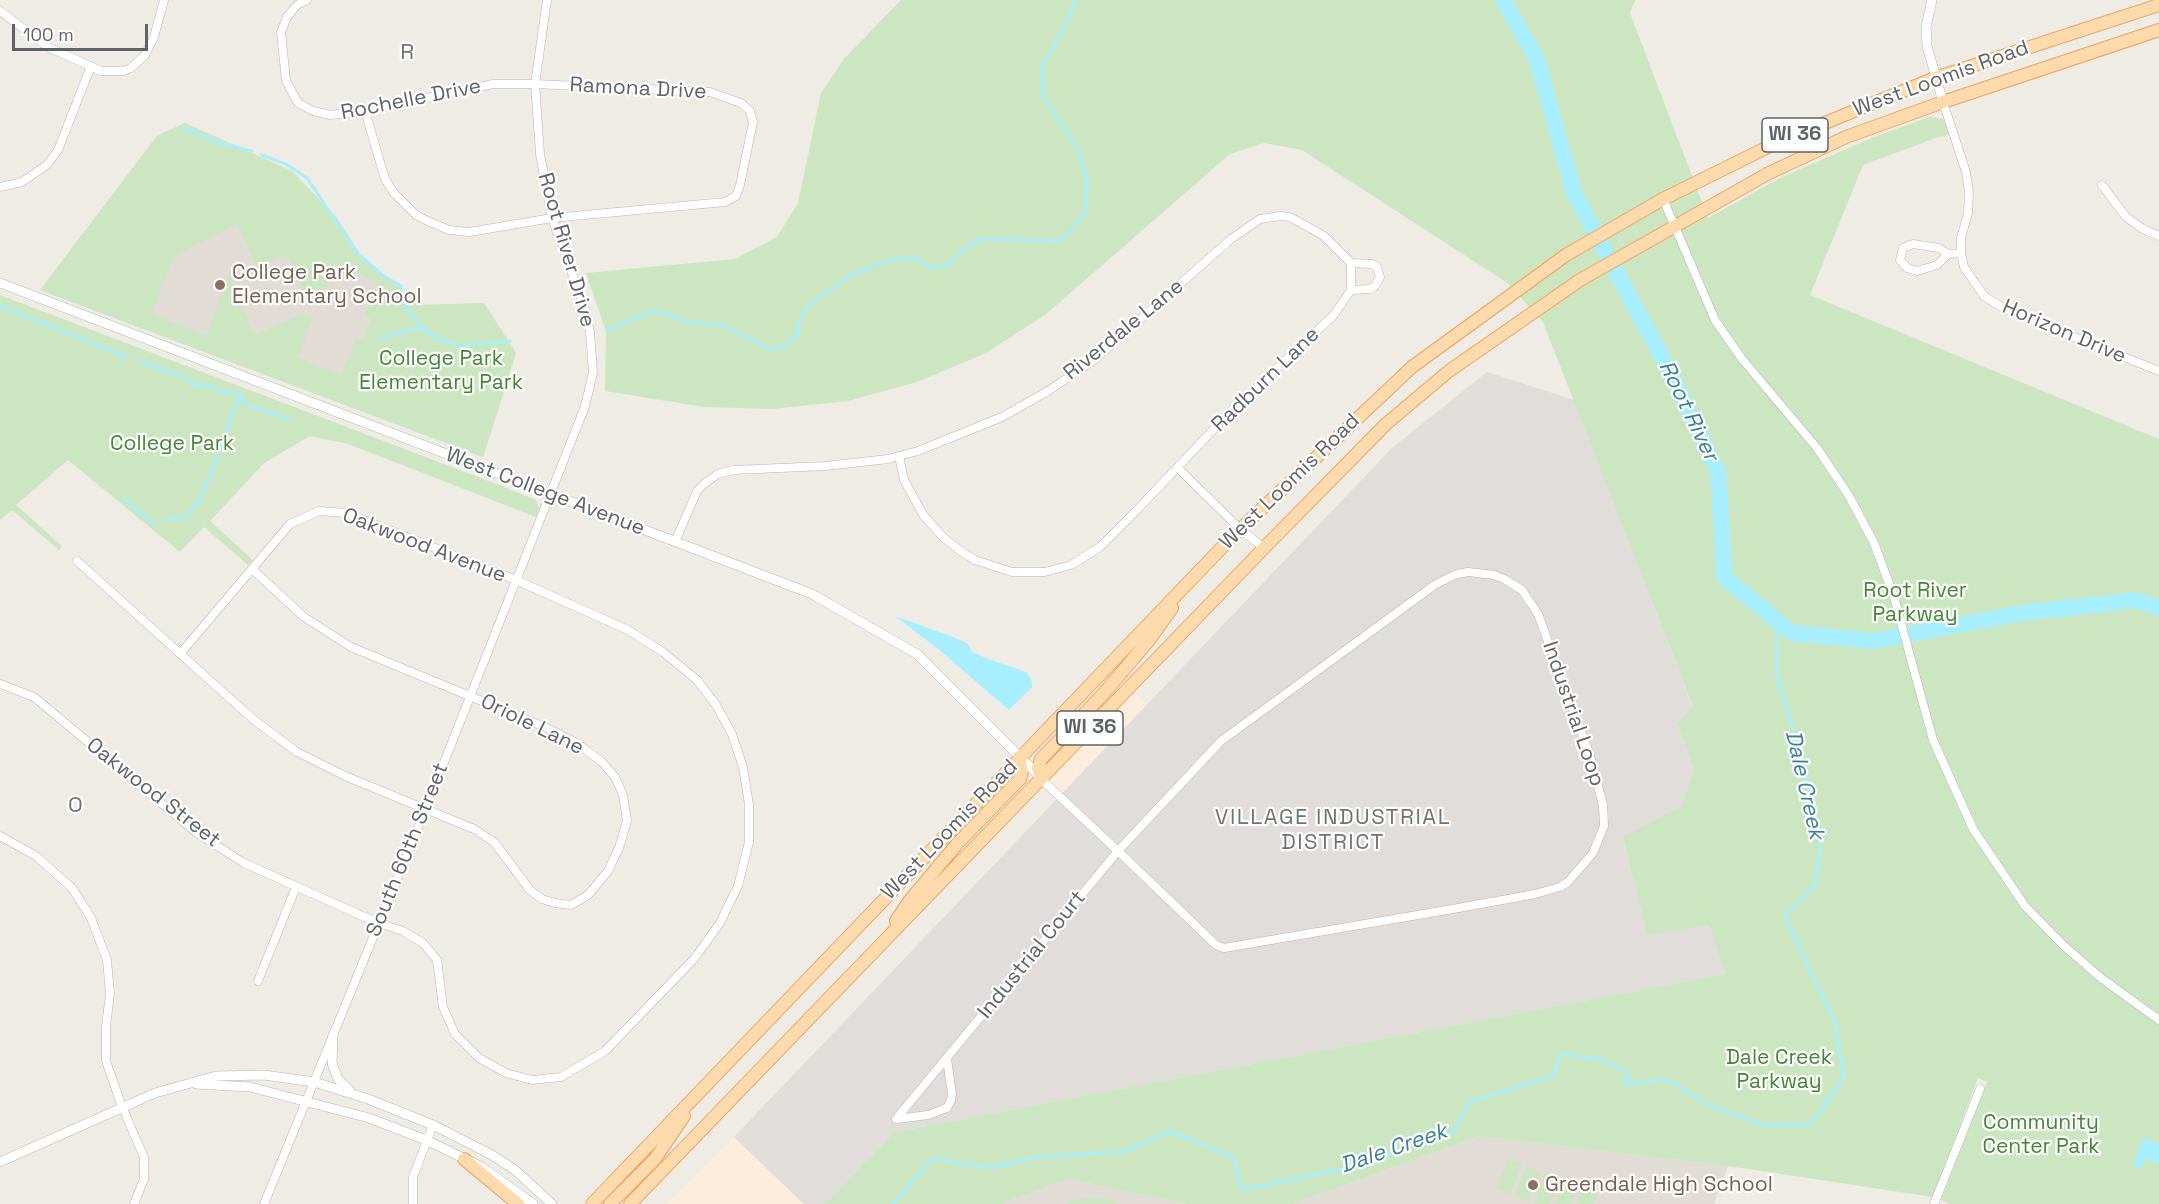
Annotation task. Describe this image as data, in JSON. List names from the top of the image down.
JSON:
{
  "streets": {
    "main road": ["West Loomis Road", "WI 36"],
    "street": [
      "Ramona Drive",
      "Rochelle Drive",
      "Root River Drive",
      "Riverdale Lane",
      "Horizon Drive",
      "Radburn Lane",
      "West College Avenue",
      "Oakwood Avenue",
      "Industrial Loop",
      "Oriole Lane",
      "Oakwood Street",
      "South 60th Street",
      "Industrial Court"
    ]
  },
  "crossings": [
    ["West Loomis Road", "Horizon Drive"],
    ["West Loomis Road", "West College Avenue"],
    ["West Loomis Road", "Industrial Loop"],
    ["Ramona Drive", "Rochelle Drive"],
    ["Ramona Drive", "Root River Drive"],
    ["Rochelle Drive", "Root River Drive"],
    ["Root River Drive", "West College Avenue"],
    ["Root River Drive", "South 60th Street"],
    ["Riverdale Lane", "Radburn Lane"],
    ["Riverdale Lane", "West College Avenue"],
    ["West College Avenue", "Industrial Loop"],
    ["West College Avenue", "South 60th Street"],
    ["Oakwood Avenue", "Oriole Lane"],
    ["Oakwood Avenue", "Oakwood Street"],
    ["Oakwood Avenue", "South 60th Street"],
    ["Industrial Loop", "Industrial Court"],
    ["Oriole Lane", "South 60th Street"],
    ["Oakwood Street", "South 60th Street"]
  ],
  "districts": ["R", "O", "VILLAGE INDUSTRIAL DISTRICT"],
  "water": ["Root River", "Dale Creek"],
  "parks": [
    "College Park Elementary Park",
    "College Park",
    "Root River Parkway",
    "Dale Creek Parkway",
    "Community Center Park"
  ],
  "places": ["College Park Elementary School", "Greendale High School"],
  "scale_bar": "100 m"
}
